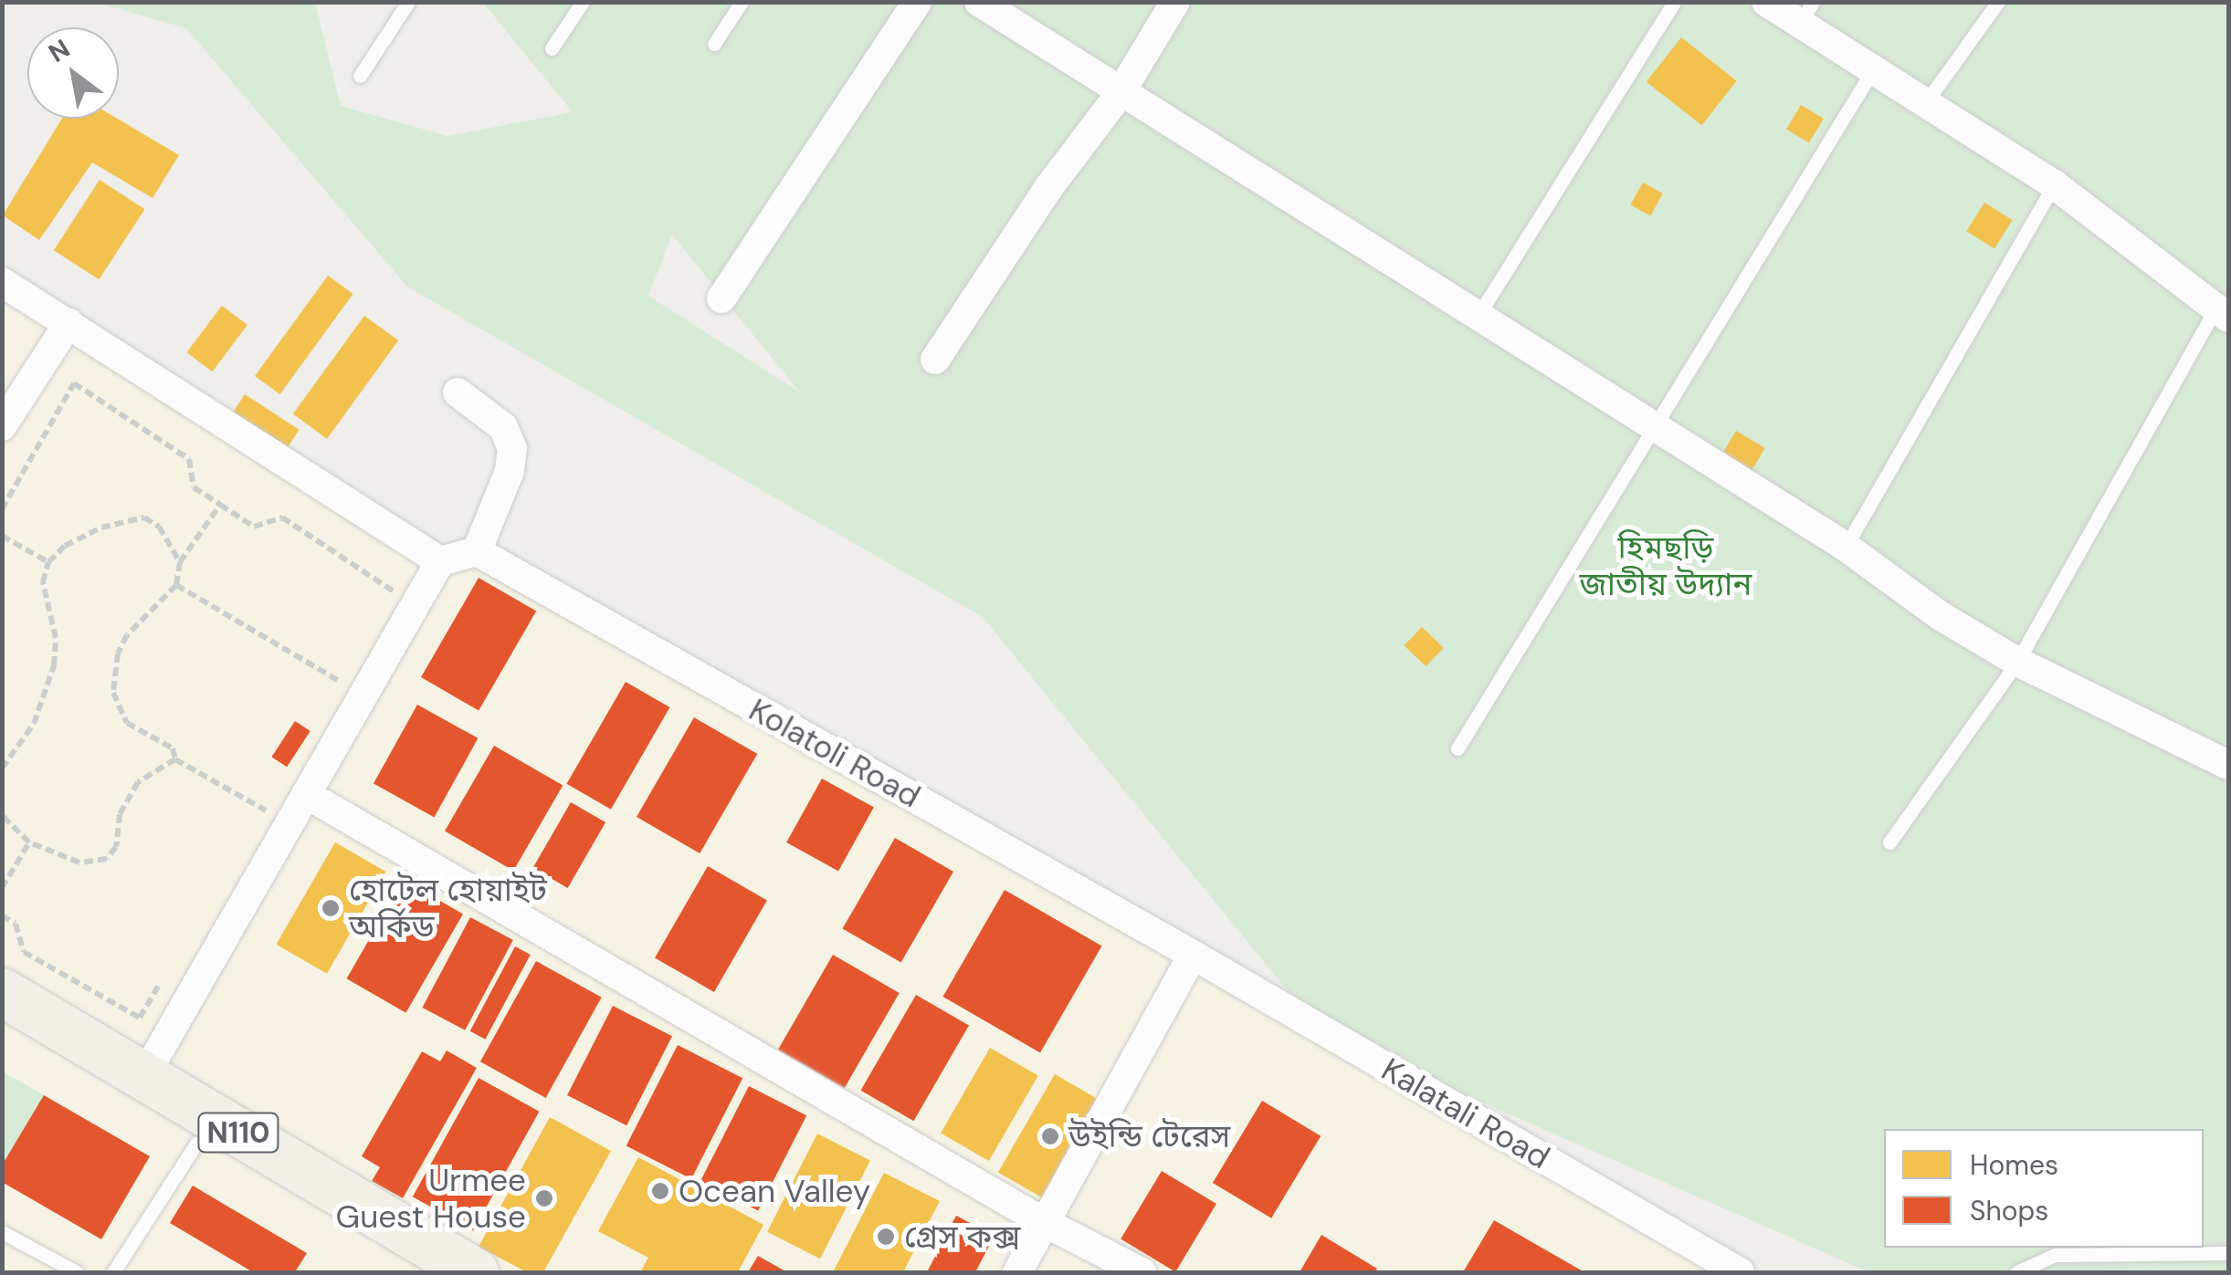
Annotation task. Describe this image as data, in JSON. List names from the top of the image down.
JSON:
{
  "streets": {
    "highway": ["N110"],
    "street": ["Kolatoli Road", "Kalatali Road"]
  },
  "crossings": [
    ["Kolatoli Road", "Kalatali Road"]
  ],
  "parks": ["হিমছড়ি জাতীয় উদ্যান"],
  "places": [
    "হোটেল হোয়াইট অর্কিড",
    "উইন্ডি টেরেস",
    "Ocean Valley",
    "Urmee Guest House",
    "গ্রেস কক্স"
  ],
  "legend": ["Homes", "Shops"],
  "north": "top left"
}
